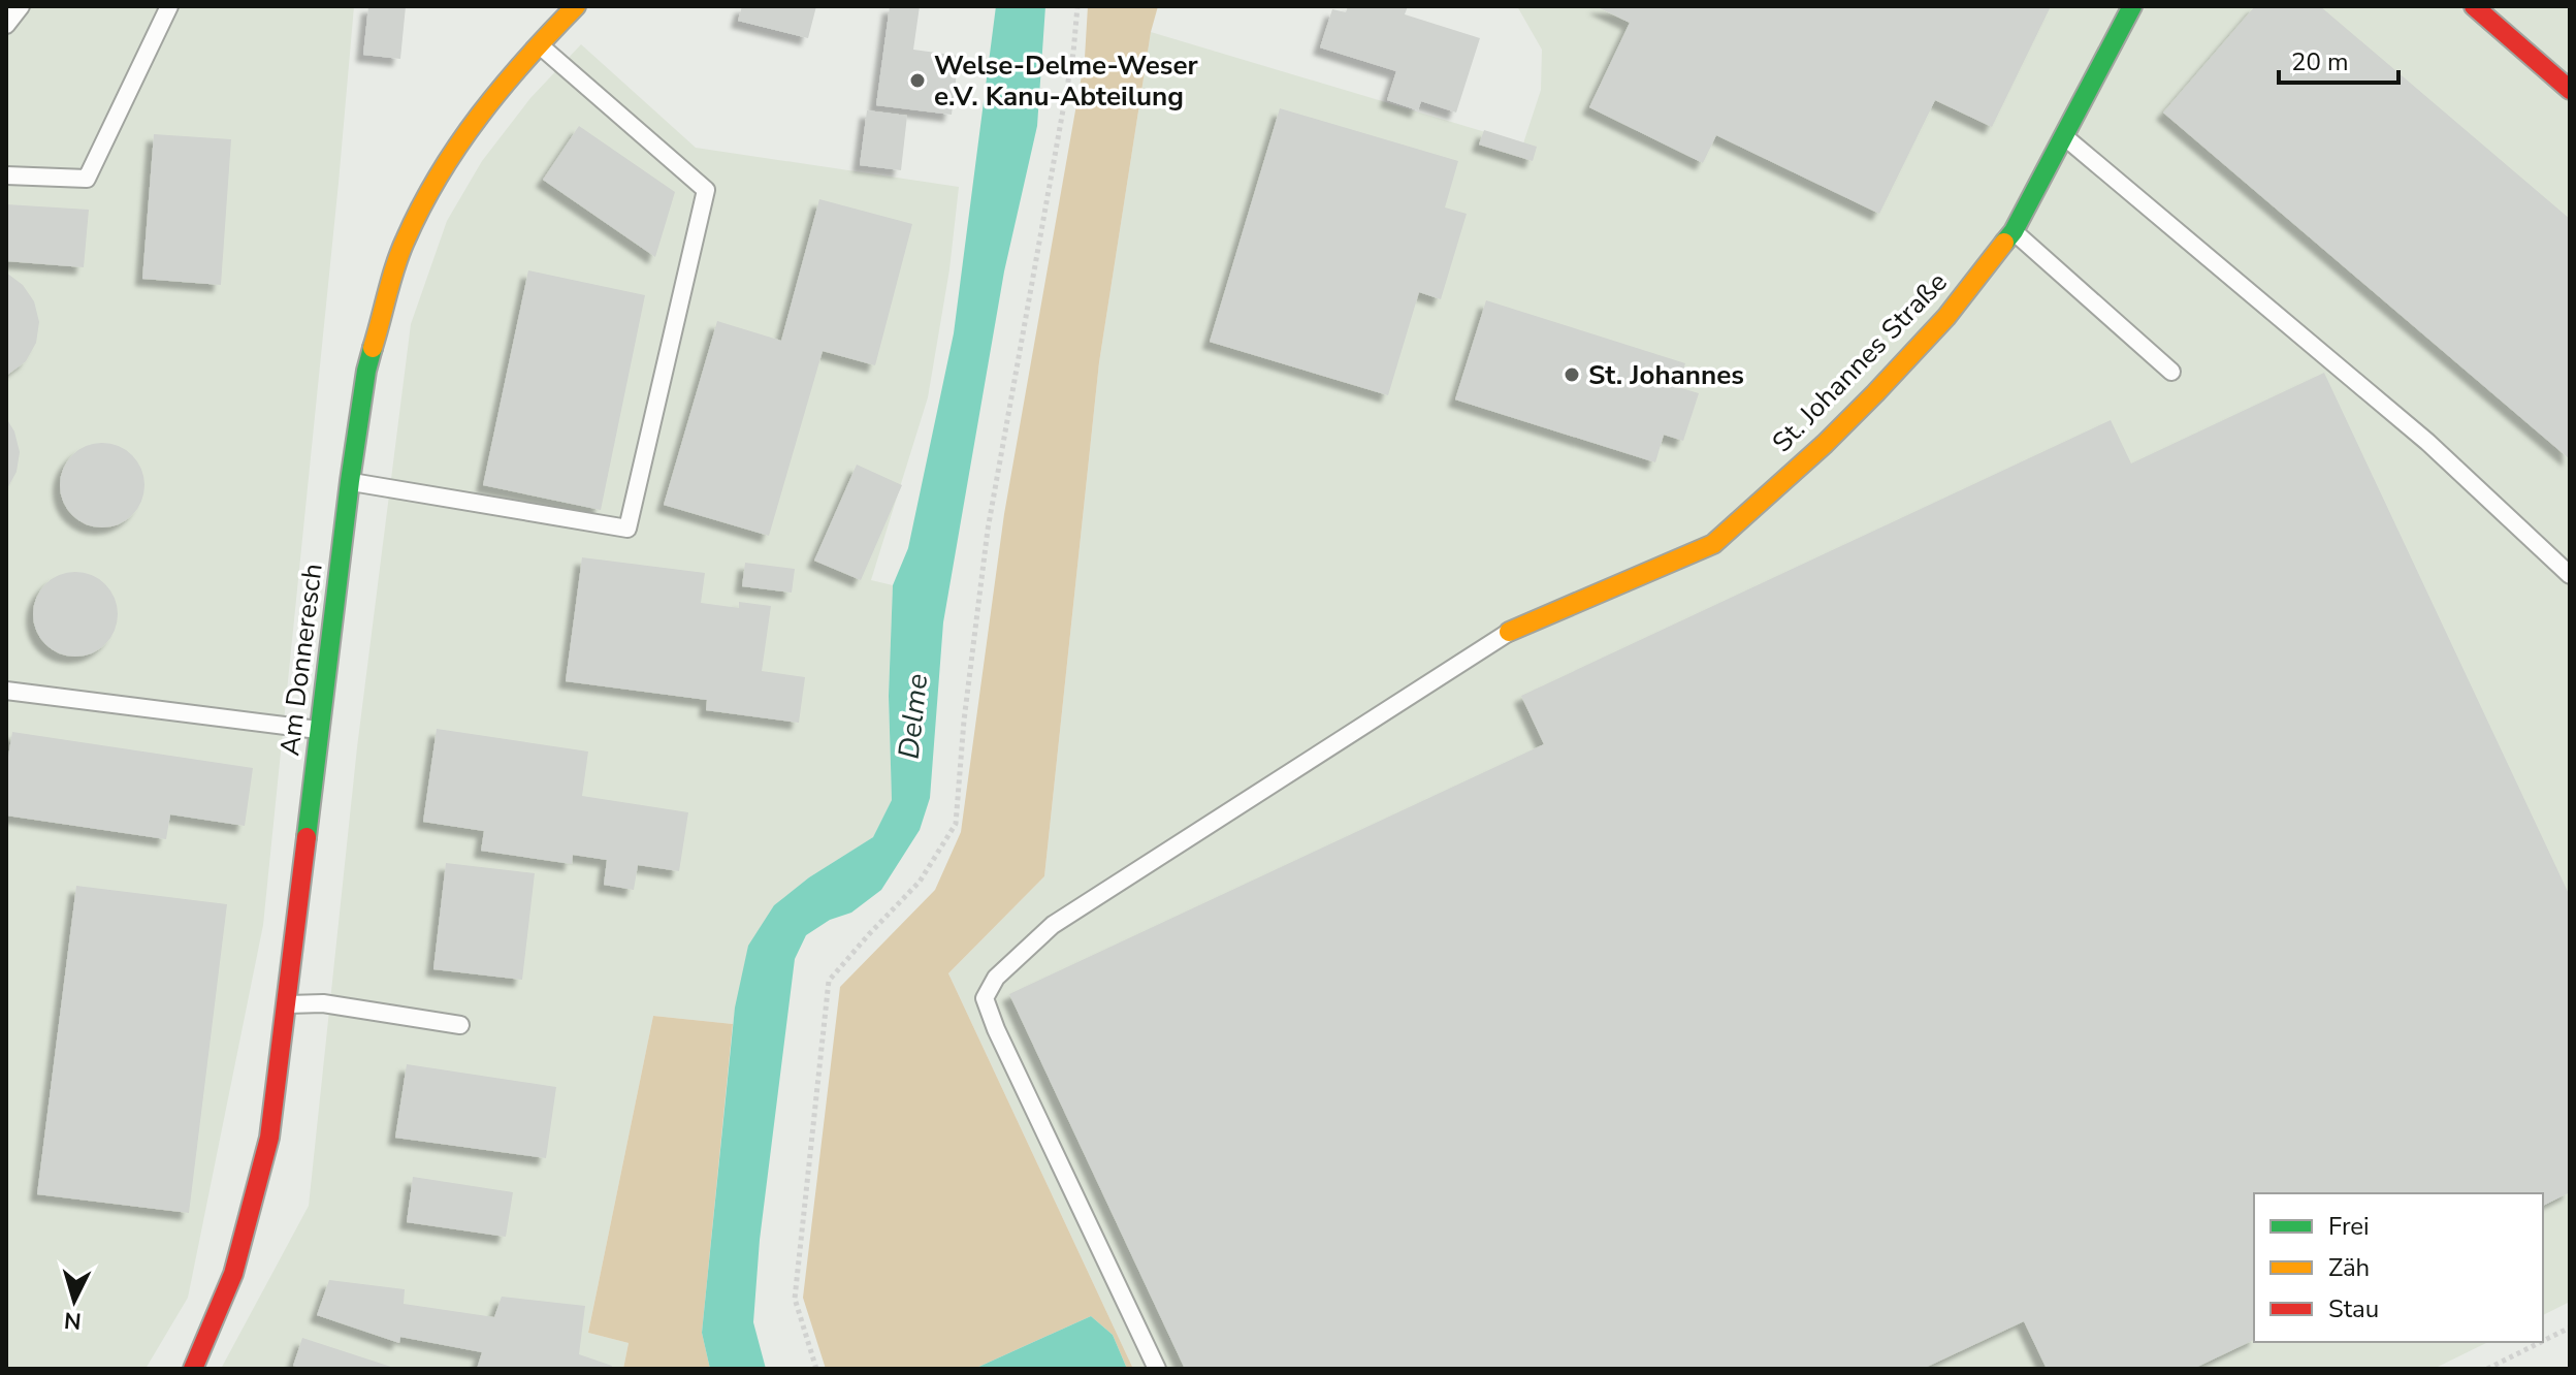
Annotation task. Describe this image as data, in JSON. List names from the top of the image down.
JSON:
{
  "streets": {
    "street": ["St. Johannes Straße", "Am Donneresch"]
  },
  "water": ["Delme"],
  "places": ["Welse-Delme-Weser e.V. Kanu-Abteilung", "St. Johannes"],
  "legend": ["Frei", "Zäh", "Stau"],
  "scale_bar": "20 m",
  "north": "bottom"
}
